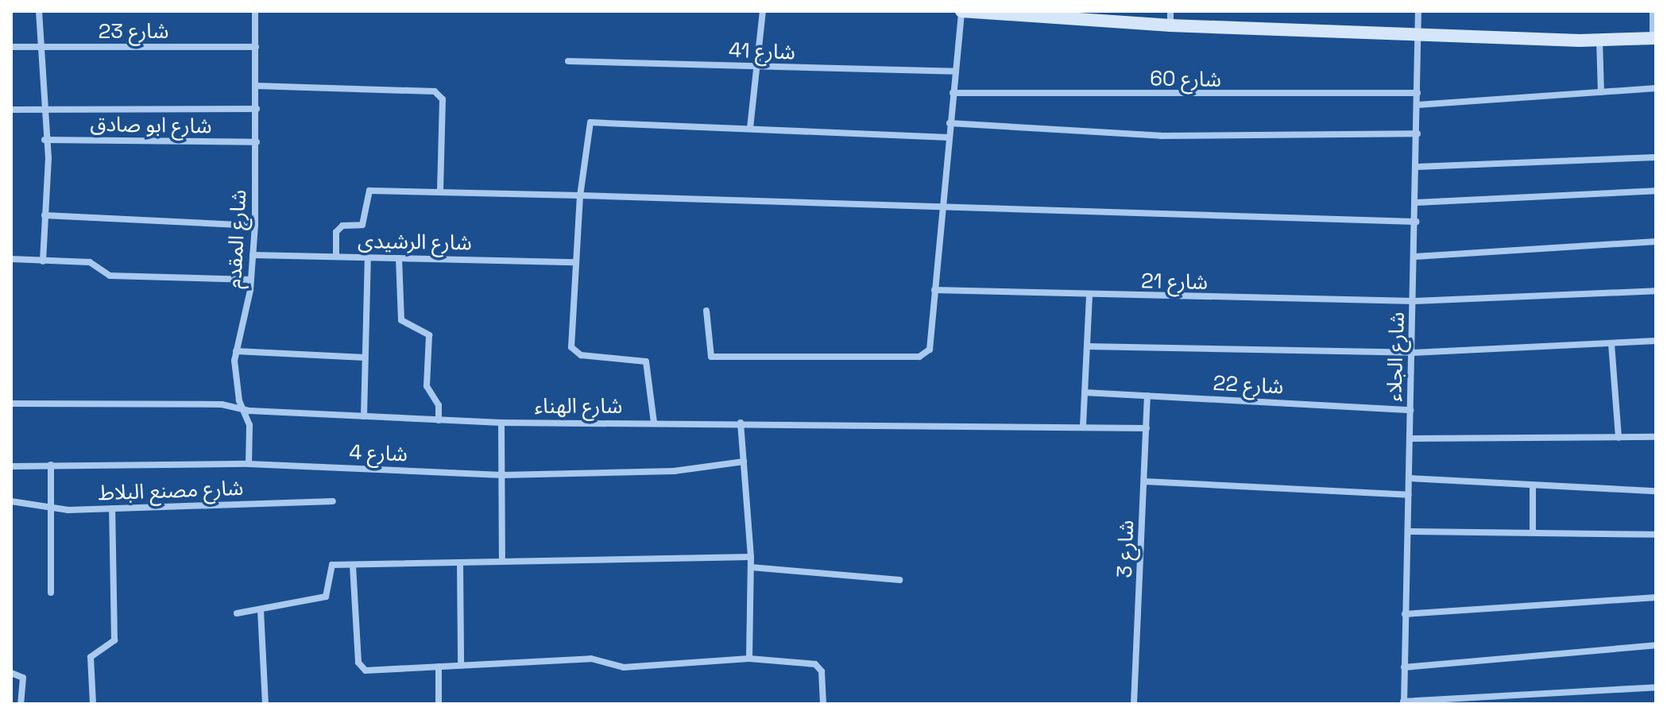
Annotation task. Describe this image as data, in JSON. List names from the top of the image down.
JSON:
{
  "streets": {
    "street": [
      "شارع 23",
      "شارع 41",
      "شارع 60",
      "شارع ابو صادق",
      "شارع المقدم",
      "شارع الرشيدى",
      "شارع 21",
      "شارع الجلاء",
      "شارع 22",
      "شارع الهناء",
      "شارع 4",
      "شارع مصنع البلاط",
      "شارع 3"
    ]
  },
  "crossings": [
    ["شارع 23", "شارع المقدم"],
    ["شارع 60", "شارع الجلاء"],
    ["شارع ابو صادق", "شارع المقدم"],
    ["شارع المقدم", "شارع الرشيدى"],
    ["شارع المقدم", "شارع الهناء"],
    ["شارع المقدم", "شارع 4"],
    ["شارع 21", "شارع الجلاء"],
    ["شارع الجلاء", "شارع 22"],
    ["شارع 22", "شارع 3"],
    ["شارع الهناء", "شارع 3"]
  ]
}
